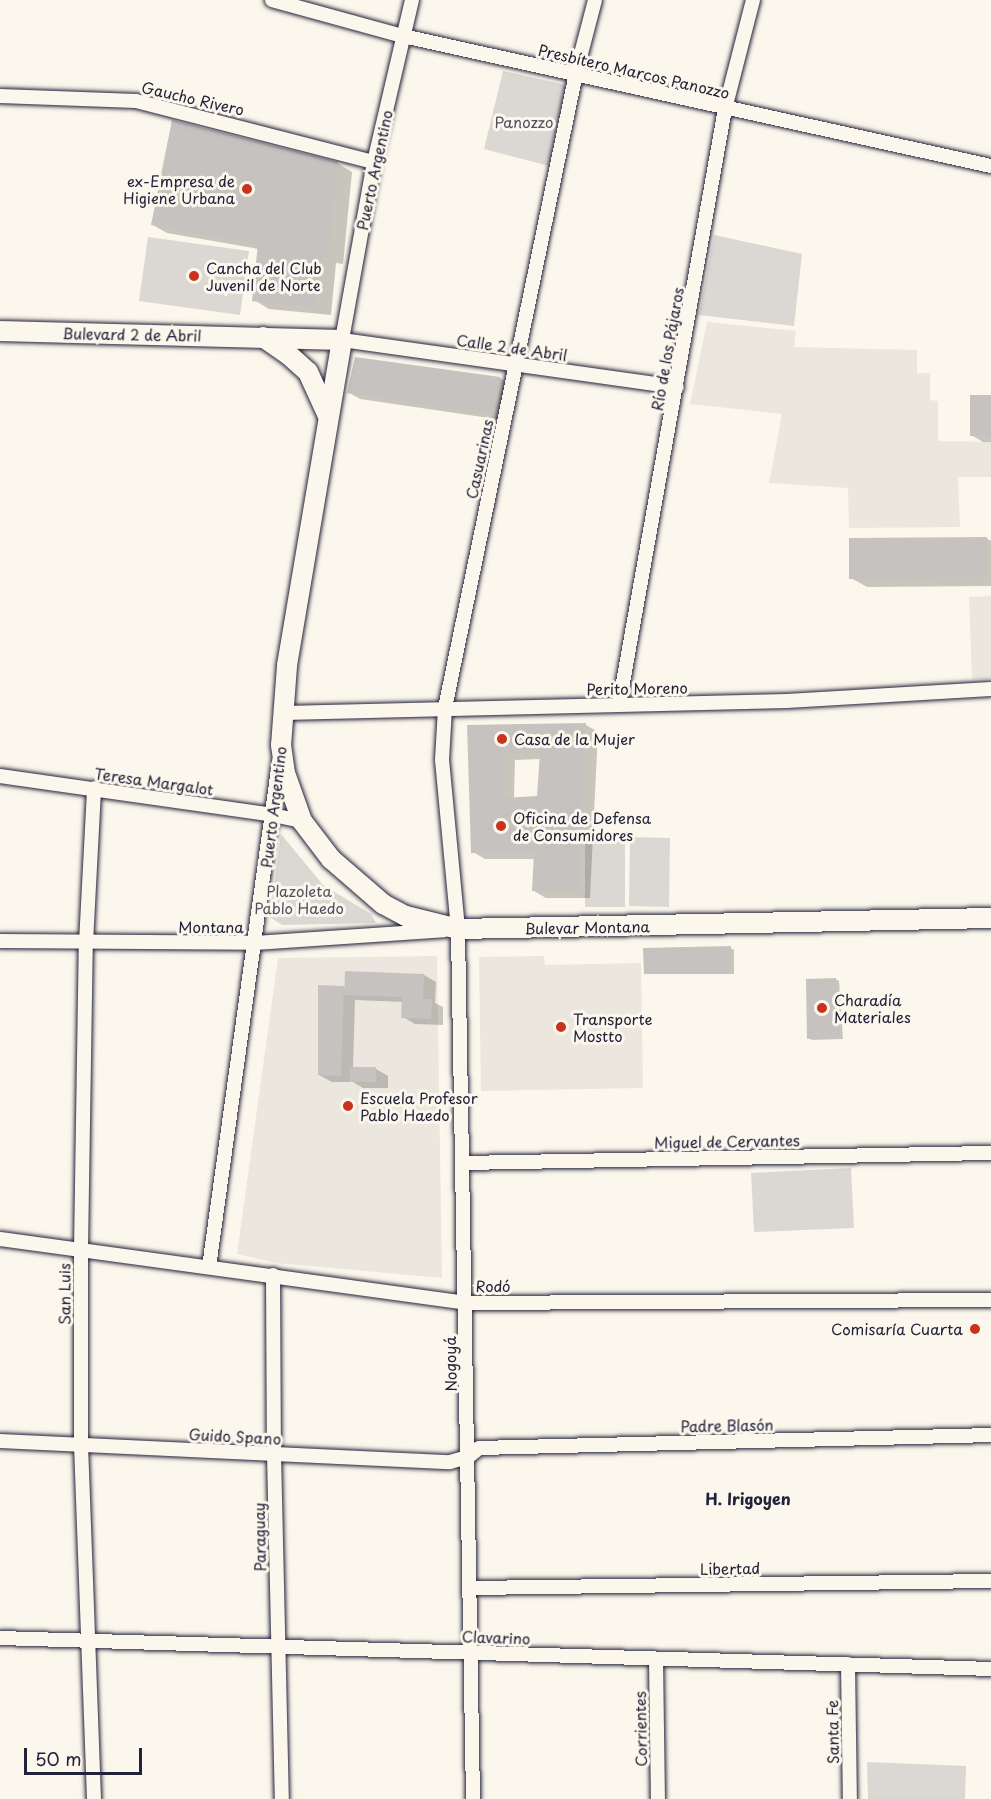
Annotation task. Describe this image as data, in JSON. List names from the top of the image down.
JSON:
{
  "streets": {
    "main road": ["Puerto Argentino", "Bulevard 2 de Abril", "Bulevar Montana"],
    "street": [
      "Presbítero Marcos Panozzo",
      "Gaucho Rivero",
      "Calle 2 de Abril",
      "Río de los Pájaros",
      "Casuarinas",
      "Perito Moreno",
      "Teresa Margalot",
      "Montana",
      "Miguel de Cervantes",
      "Rodó",
      "San Luis",
      "Nogoyá",
      "Padre Blasón",
      "Guido Spano",
      "Paraguay",
      "Libertad",
      "Clavarino",
      "Corrientes",
      "Santa Fe"
    ]
  },
  "crossings": [
    ["Presbítero Marcos Panozzo", "Puerto Argentino"],
    ["Presbítero Marcos Panozzo", "Río de los Pájaros"],
    ["Presbítero Marcos Panozzo", "Casuarinas"],
    ["Gaucho Rivero", "Puerto Argentino"],
    ["Puerto Argentino", "Bulevard 2 de Abril"],
    ["Puerto Argentino", "Calle 2 de Abril"],
    ["Puerto Argentino", "Perito Moreno"],
    ["Puerto Argentino", "Teresa Margalot"],
    ["Puerto Argentino", "Montana"],
    ["Puerto Argentino", "Bulevar Montana"],
    ["Puerto Argentino", "Rodó"],
    ["Bulevard 2 de Abril", "Calle 2 de Abril"],
    ["Calle 2 de Abril", "Río de los Pájaros"],
    ["Calle 2 de Abril", "Casuarinas"],
    ["Río de los Pájaros", "Perito Moreno"],
    ["Casuarinas", "Perito Moreno"],
    ["Casuarinas", "Montana"],
    ["Casuarinas", "Bulevar Montana"],
    ["Casuarinas", "Nogoyá"],
    ["Teresa Margalot", "Bulevar Montana"],
    ["Teresa Margalot", "San Luis"],
    ["Montana", "Bulevar Montana"],
    ["Montana", "San Luis"],
    ["Montana", "Nogoyá"],
    ["Bulevar Montana", "Nogoyá"],
    ["Miguel de Cervantes", "Nogoyá"],
    ["Rodó", "San Luis"],
    ["Rodó", "Nogoyá"],
    ["Rodó", "Paraguay"],
    ["San Luis", "Guido Spano"],
    ["San Luis", "Clavarino"],
    ["Nogoyá", "Padre Blasón"],
    ["Nogoyá", "Guido Spano"],
    ["Nogoyá", "Libertad"],
    ["Nogoyá", "Clavarino"],
    ["Padre Blasón", "Guido Spano"],
    ["Guido Spano", "Paraguay"],
    ["Paraguay", "Clavarino"],
    ["Clavarino", "Corrientes"],
    ["Clavarino", "Santa Fe"]
  ],
  "districts": ["H. Irigoyen"],
  "parks": ["Panozzo", "Plazoleta Pablo Haedo"],
  "places": [
    "ex-Empresa de Higiene Urbana",
    "Cancha del Club Juvenil de Norte",
    "Casa de la Mujer",
    "Oficina de Defensa de Consumidores",
    "Charadía Materiales",
    "Transporte Mostto",
    "Escuela Profesor Pablo Haedo",
    "Comisaría Cuarta"
  ],
  "scale_bar": "50 m"
}
